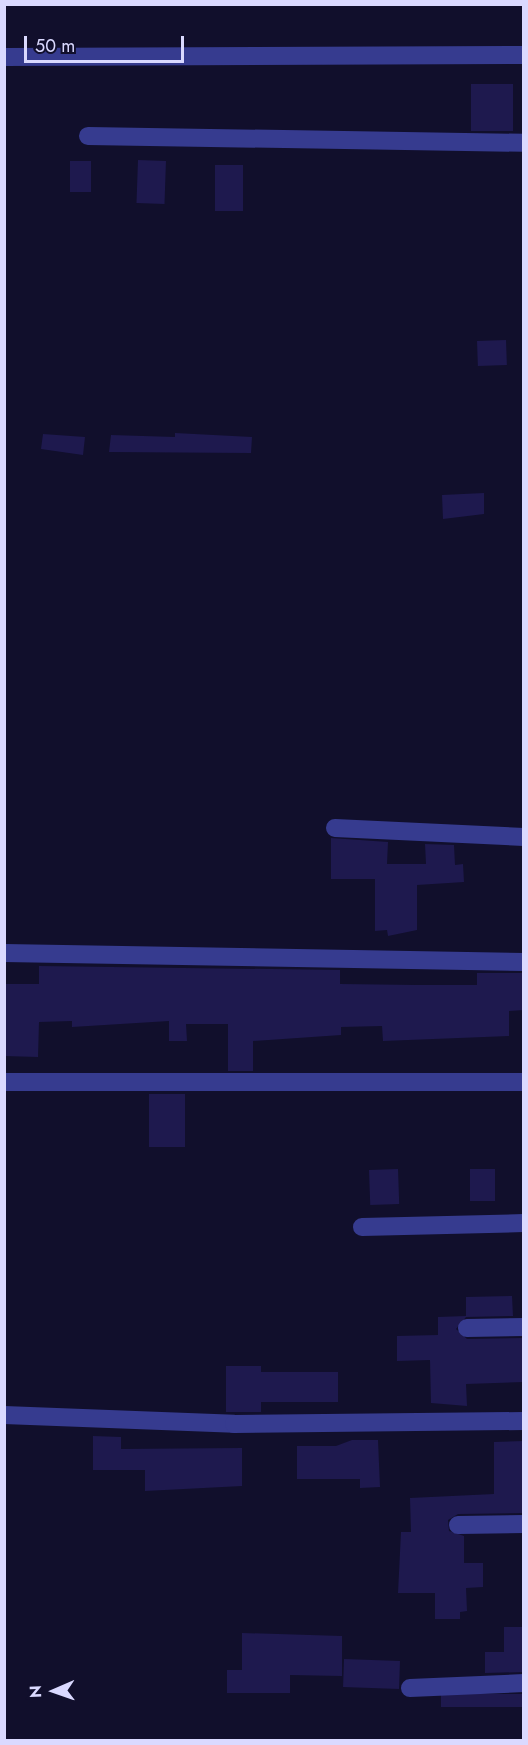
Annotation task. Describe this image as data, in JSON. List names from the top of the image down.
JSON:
{
  "scale_bar": "50 m",
  "north": "left"
}
